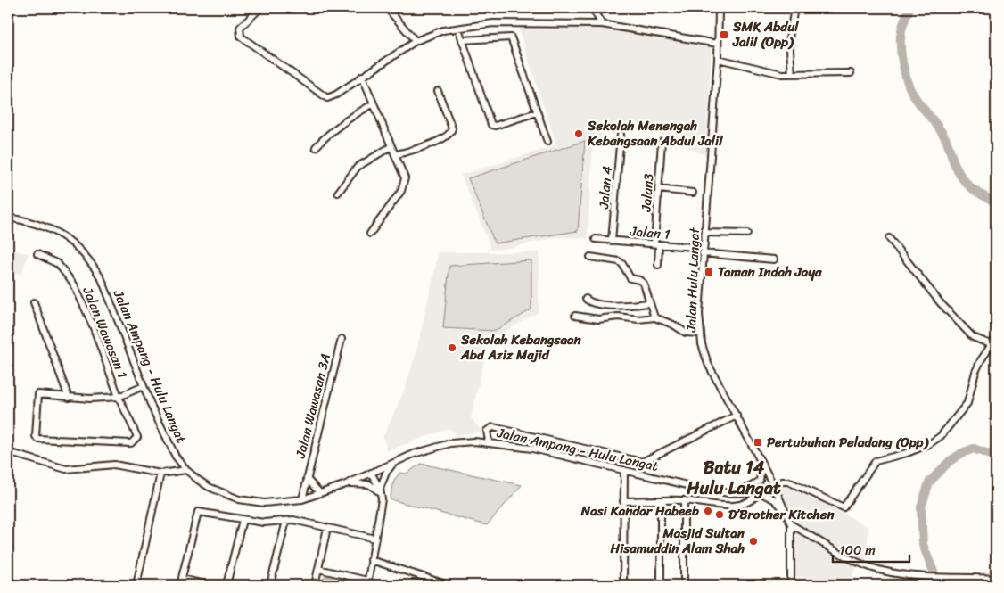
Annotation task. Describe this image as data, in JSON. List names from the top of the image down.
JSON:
{
  "streets": {
    "street": [
      "Jalan 4",
      "Jalan3",
      "Jalan 1",
      "Jalan Hulu Langat",
      "Jalan Wawasan 1",
      "Jalan Ampang - Hulu Langat",
      "Jalan Wawasan 3A"
    ]
  },
  "crossings": [
    ["Jalan 4", "Jalan 1"],
    ["Jalan3", "Jalan 1"],
    ["Jalan 1", "Jalan Hulu Langat"],
    ["Jalan Hulu Langat", "Jalan Ampang - Hulu Langat"],
    ["Jalan Ampang - Hulu Langat", "Jalan Wawasan 3A"]
  ],
  "districts": ["Batu 14 Hulu Langat"],
  "places": {
    "transit": ["SMK Abdul Jalil (Opp)", "Taman Indah Jaya", "Pertubuhan Peladang (Opp)"],
    "other": [
      "Sekolah Menengah Kebangsaan Abdul Jalil",
      "Sekolah Kebangsaan Abd Aziz Majid",
      "Nasi Kandar Habeeb",
      "D’Brother Kitchen",
      "Masjid Sultan Hisamuddin Alam Shah"
    ]
  },
  "scale_bar": "100 m"
}
